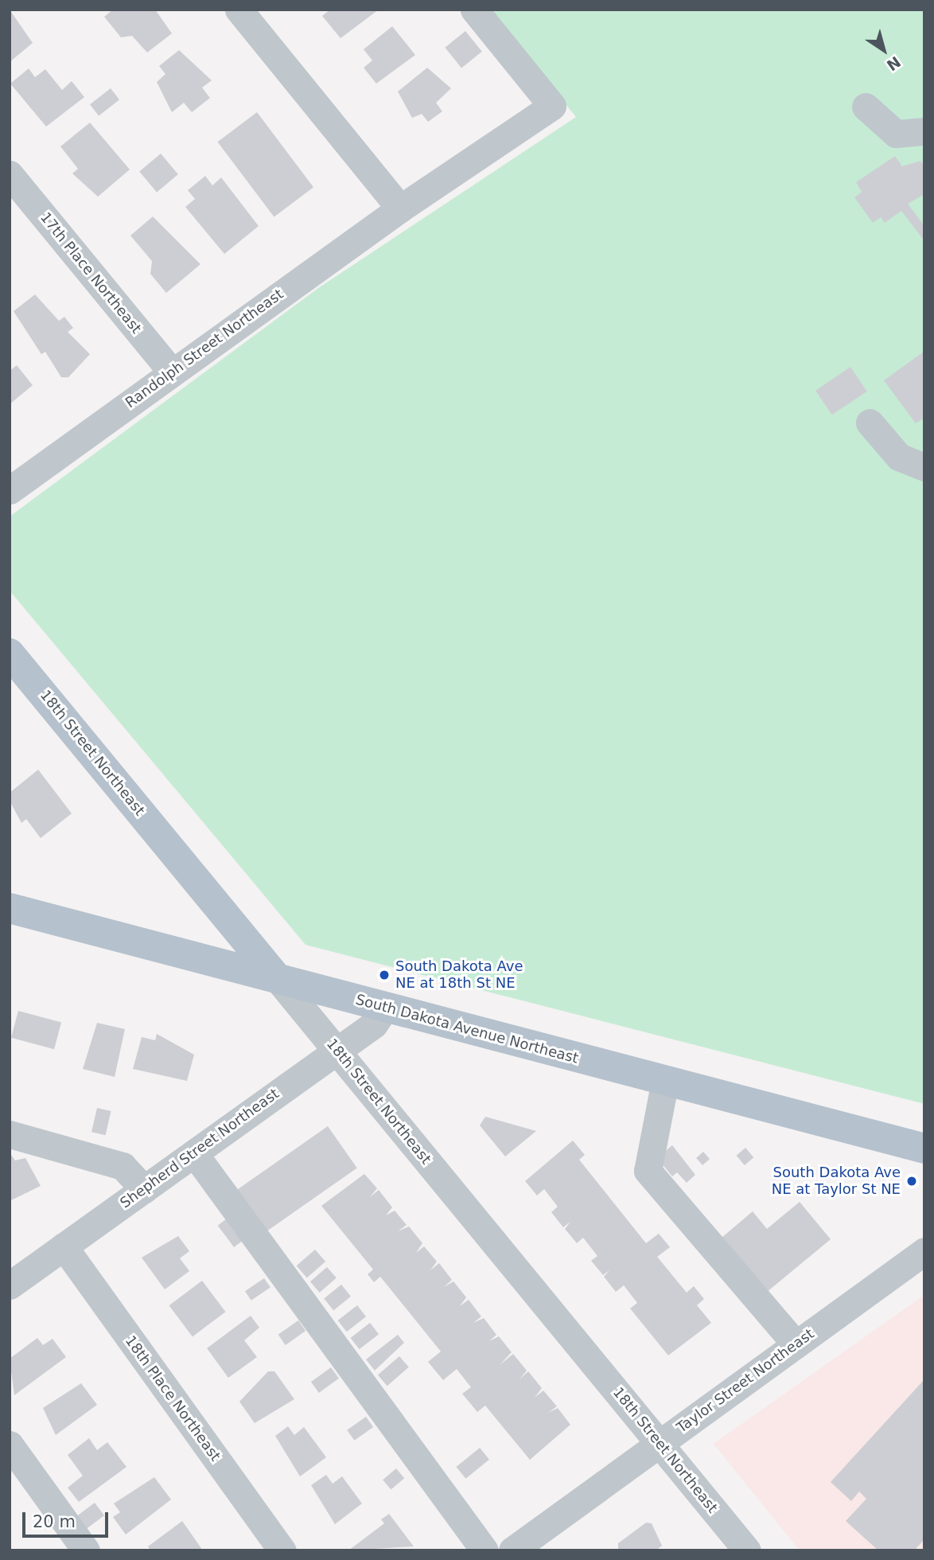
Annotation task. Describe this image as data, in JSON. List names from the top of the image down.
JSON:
{
  "streets": {
    "main road": ["18th Street Northeast", "South Dakota Avenue Northeast"],
    "street": [
      "17th Place Northeast",
      "Randolph Street Northeast",
      "Shepherd Street Northeast",
      "Taylor Street Northeast",
      "18th Place Northeast"
    ]
  },
  "crossings": [
    ["17th Place Northeast", "Randolph Street Northeast"],
    ["18th Street Northeast", "South Dakota Avenue Northeast"],
    ["18th Street Northeast", "Shepherd Street Northeast"],
    ["18th Street Northeast", "Taylor Street Northeast"],
    ["South Dakota Avenue Northeast", "Shepherd Street Northeast"],
    ["Shepherd Street Northeast", "18th Place Northeast"]
  ],
  "places": ["South Dakota Ave NE at 18th St NE", "South Dakota Ave NE at Taylor St NE"],
  "scale_bar": "20 m",
  "north": "bottom right"
}
